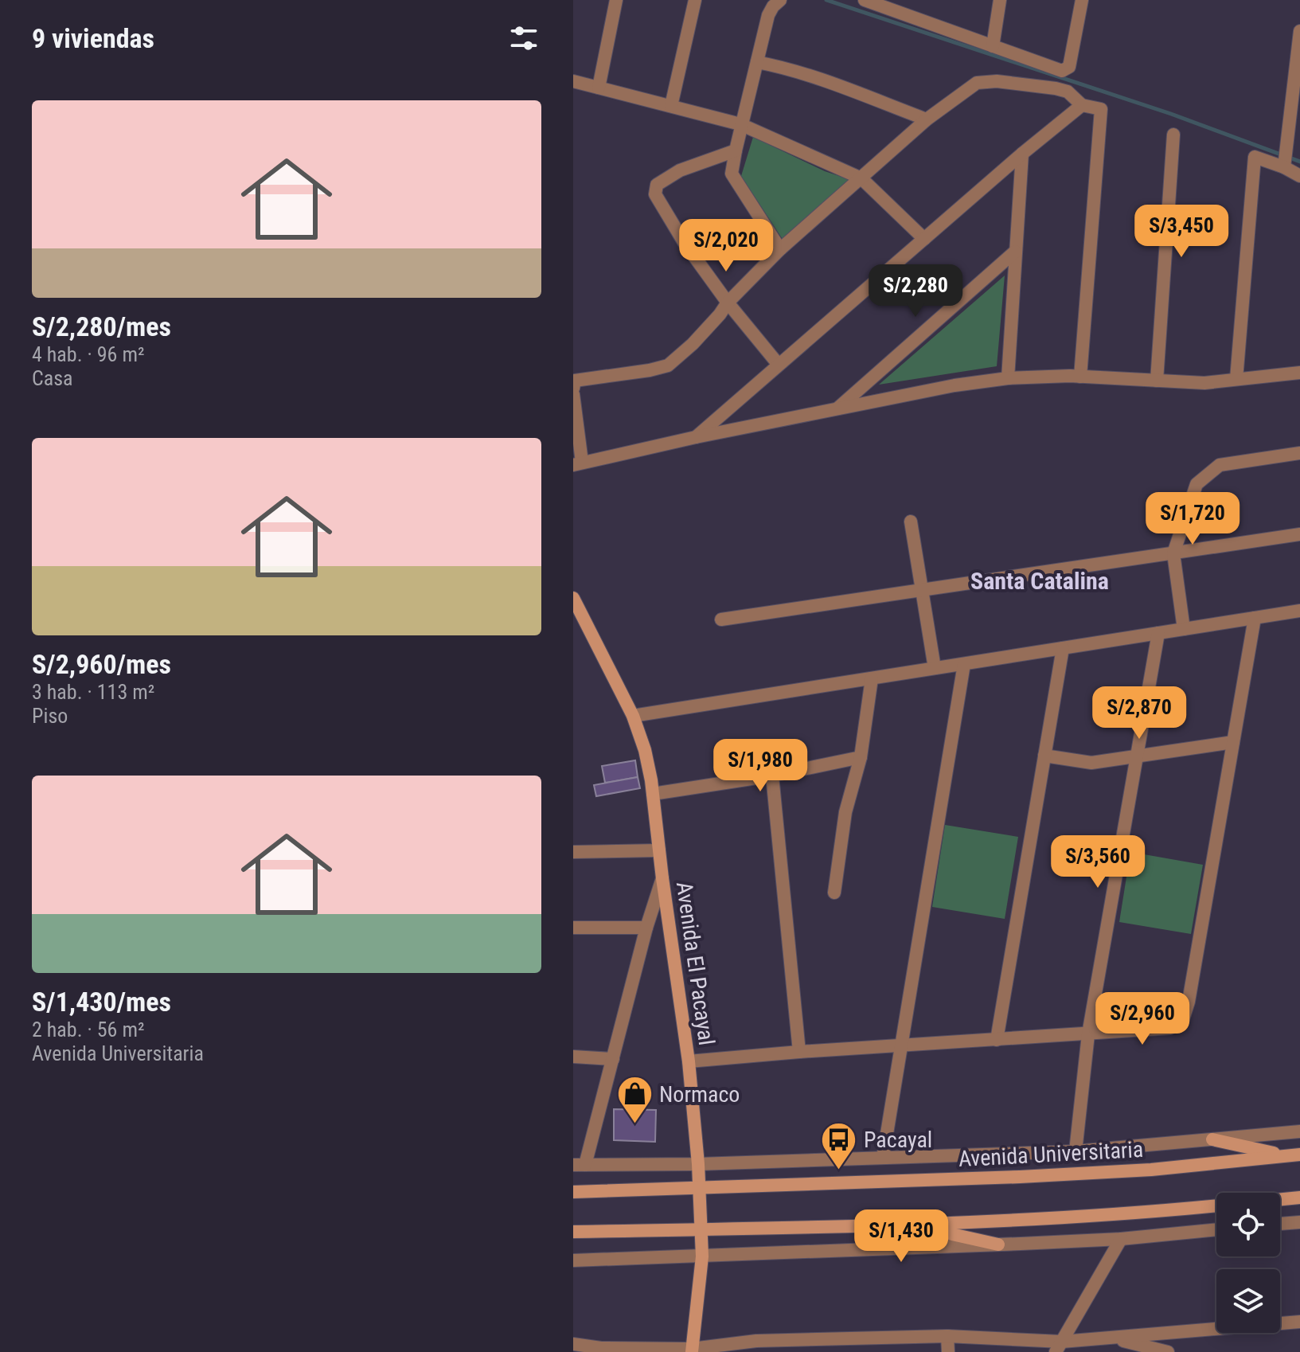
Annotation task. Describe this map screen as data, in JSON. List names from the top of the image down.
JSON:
{
  "streets": {
    "street": ["Avenida El Pacayal", "Avenida Universitaria"]
  },
  "crossings": [
    ["Avenida El Pacayal", "Avenida Universitaria"]
  ],
  "districts": ["Santa Catalina"],
  "places": {
    "shop": ["Normaco"],
    "bus stop": ["Pacayal"]
  },
  "page": {
    "heading": "9 viviendas",
    "list": [
      {
        "name": "S/2,280/mes",
        "note": "4 hab. · 96 m² · Casa"
      },
      {
        "name": "S/2,960/mes",
        "note": "3 hab. · 113 m² · Piso"
      },
      {
        "name": "S/1,430/mes",
        "note": "2 hab. · 56 m² · Avenida Universitaria"
      }
    ],
    "price": [
      "S/3,450",
      "S/2,020",
      "S/2,280",
      "S/1,720",
      "S/2,870",
      "S/1,980",
      "S/3,560",
      "S/2,960",
      "S/1,430"
    ]
  }
}
